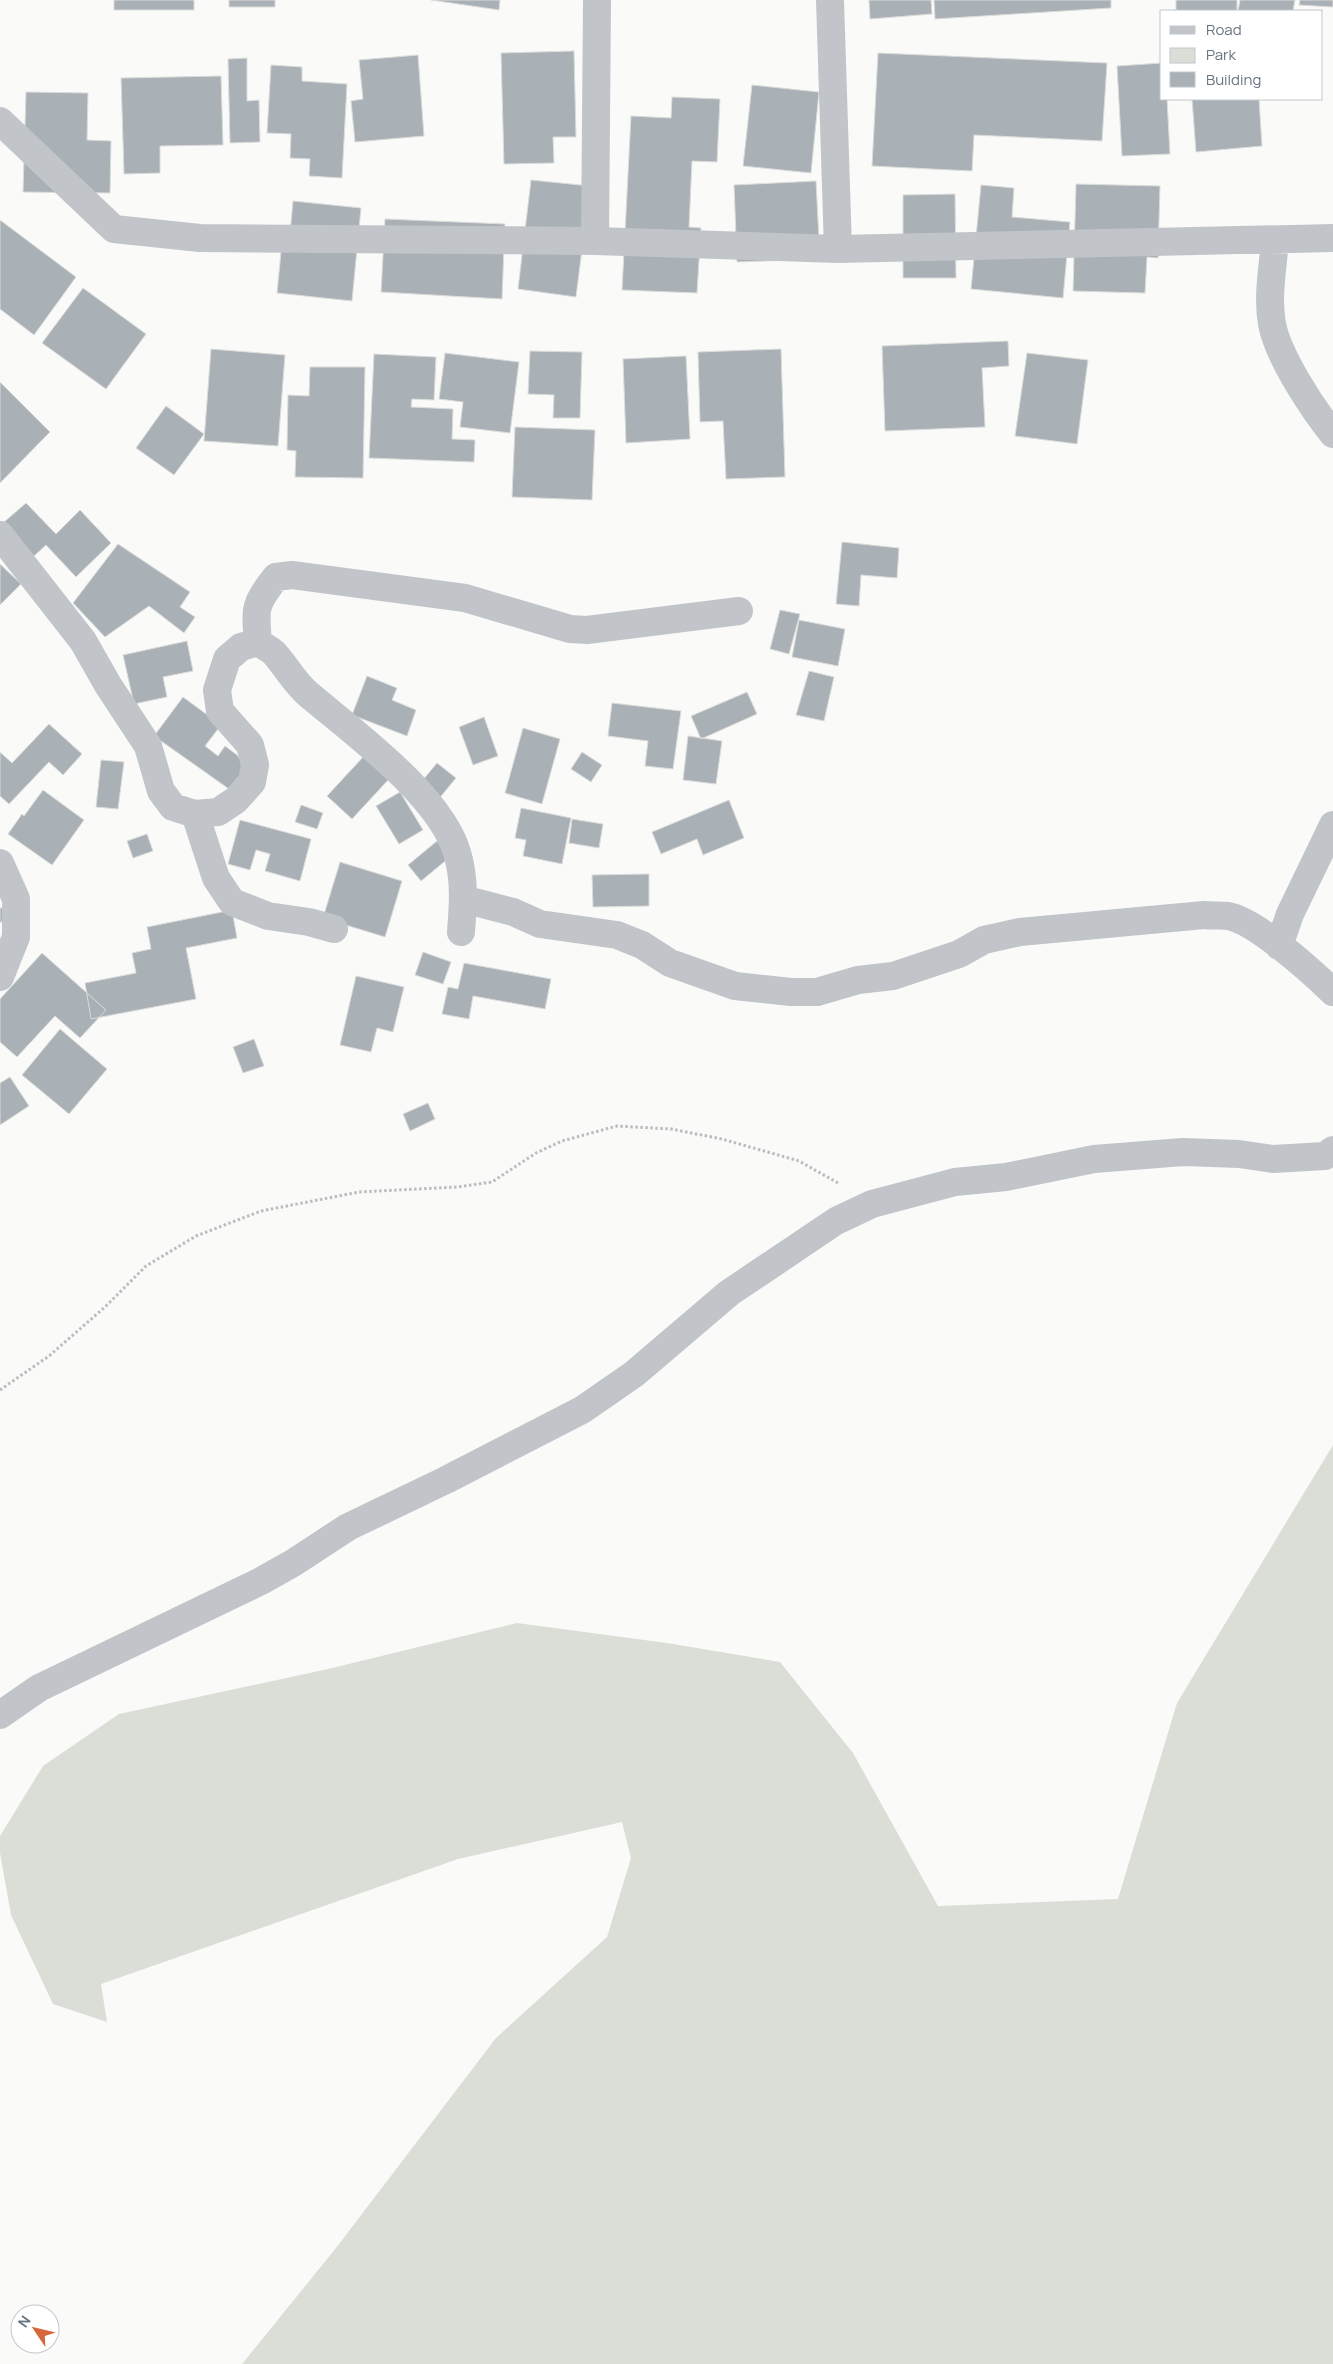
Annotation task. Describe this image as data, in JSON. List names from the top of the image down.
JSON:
{
  "legend": ["Road", "Park", "Building"],
  "north": "top left"
}
